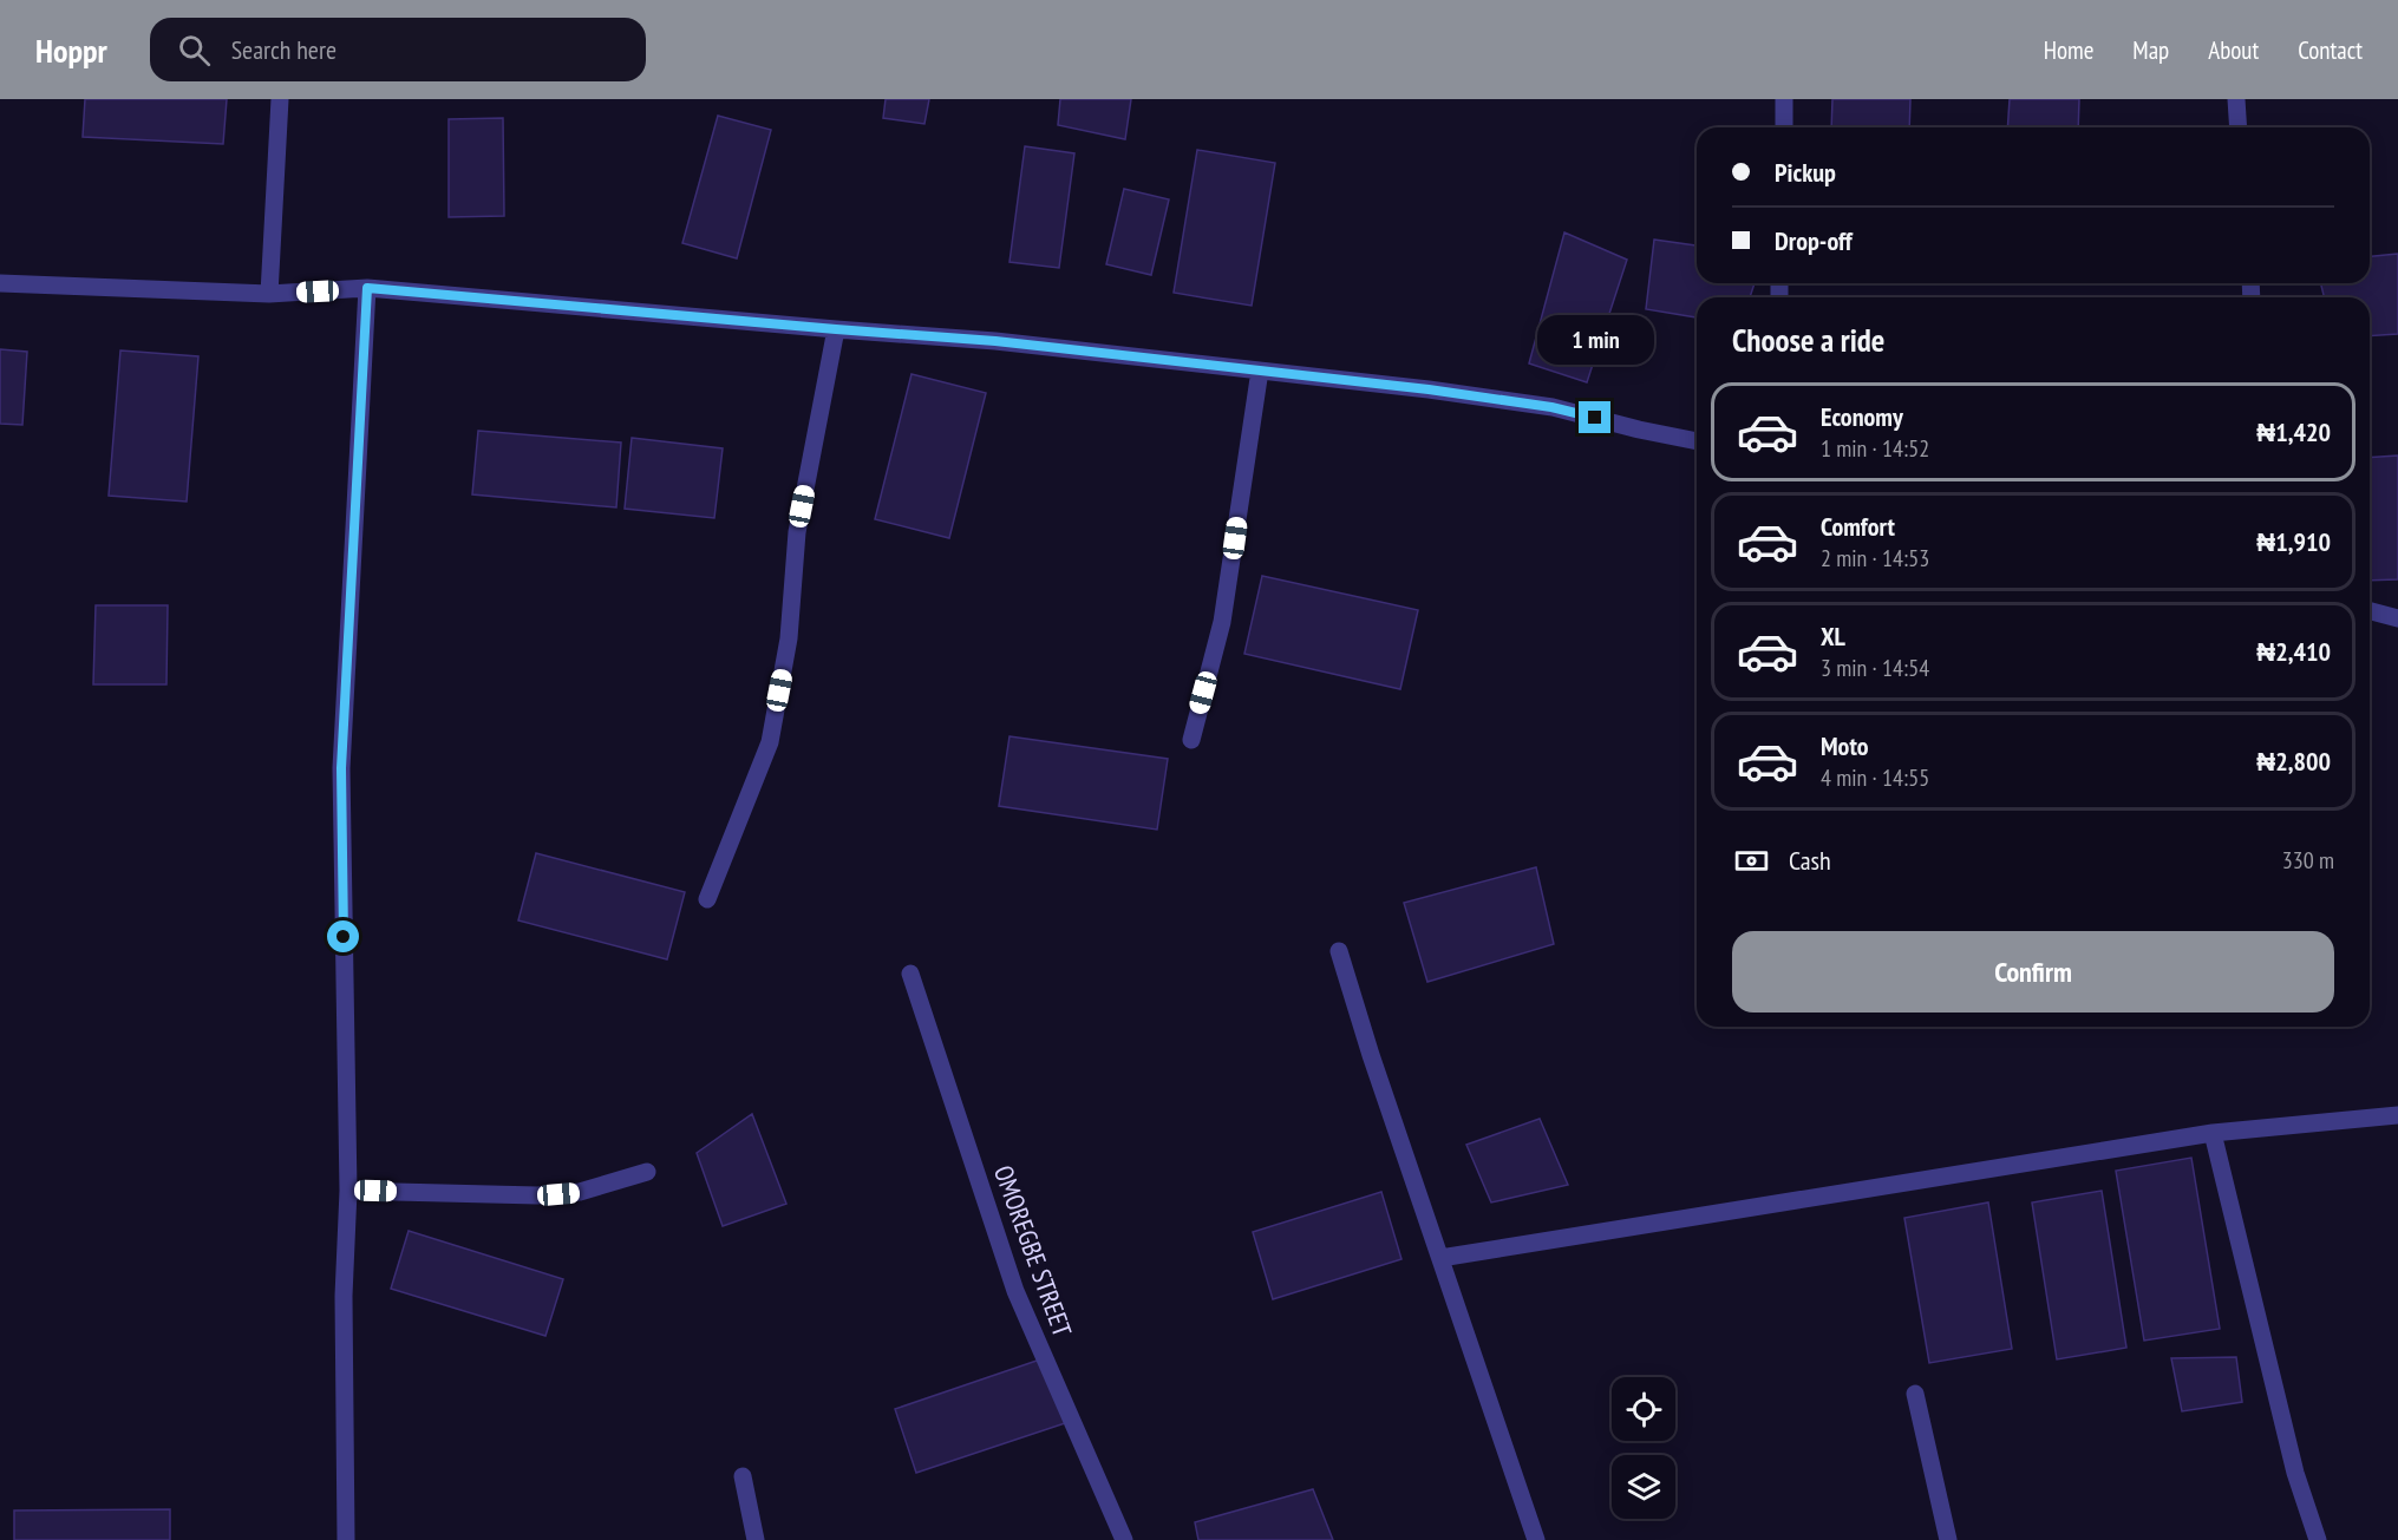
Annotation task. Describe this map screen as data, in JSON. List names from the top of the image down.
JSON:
{
  "streets": {
    "street": ["OMOREGBE STREET"]
  },
  "page": {
    "header": "Hoppr",
    "search": "Search here",
    "nav": [
      "Home",
      "Map",
      "About",
      "Contact"
    ],
    "banner": ["Pickup", "Drop-off"],
    "heading": "Choose a ride",
    "bubble": "1 min",
    "list": [
      {
        "name": "Economy",
        "note": "1 min · 14:52",
        "value": "₦1,420"
      },
      {
        "name": "Comfort",
        "note": "2 min · 14:53",
        "value": "₦1,910"
      },
      {
        "name": "XL",
        "note": "3 min · 14:54",
        "value": "₦2,410"
      },
      {
        "name": "Moto",
        "note": "4 min · 14:55",
        "value": "₦2,800"
      }
    ],
    "pay": ["Cash", "330 m"],
    "buttons": "Confirm"
  }
}
